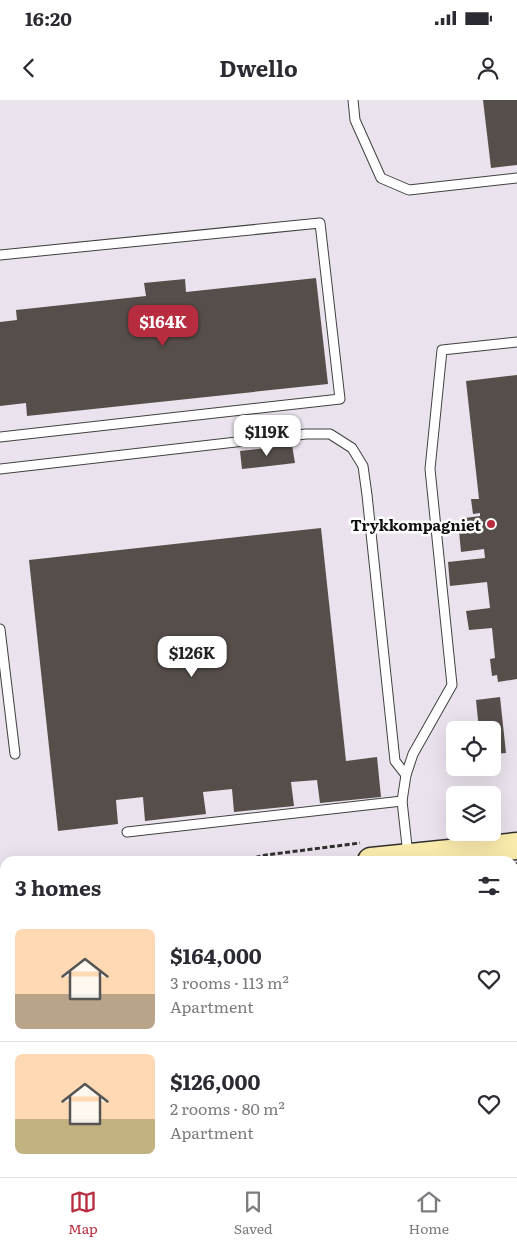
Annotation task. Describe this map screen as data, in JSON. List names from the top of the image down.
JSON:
{
  "places": ["Trykkompagniet"],
  "page": {
    "status": "16:20",
    "header": "Dwello",
    "price": ["$164K", "$119K", "$126K"],
    "heading": "3 homes",
    "list": [
      {
        "name": "$164,000",
        "note": "3 rooms · 113 m² · Apartment"
      },
      {
        "name": "$126,000",
        "note": "2 rooms · 80 m² · Apartment"
      }
    ],
    "tabs": ["Map", "Saved", "Home"]
  }
}
